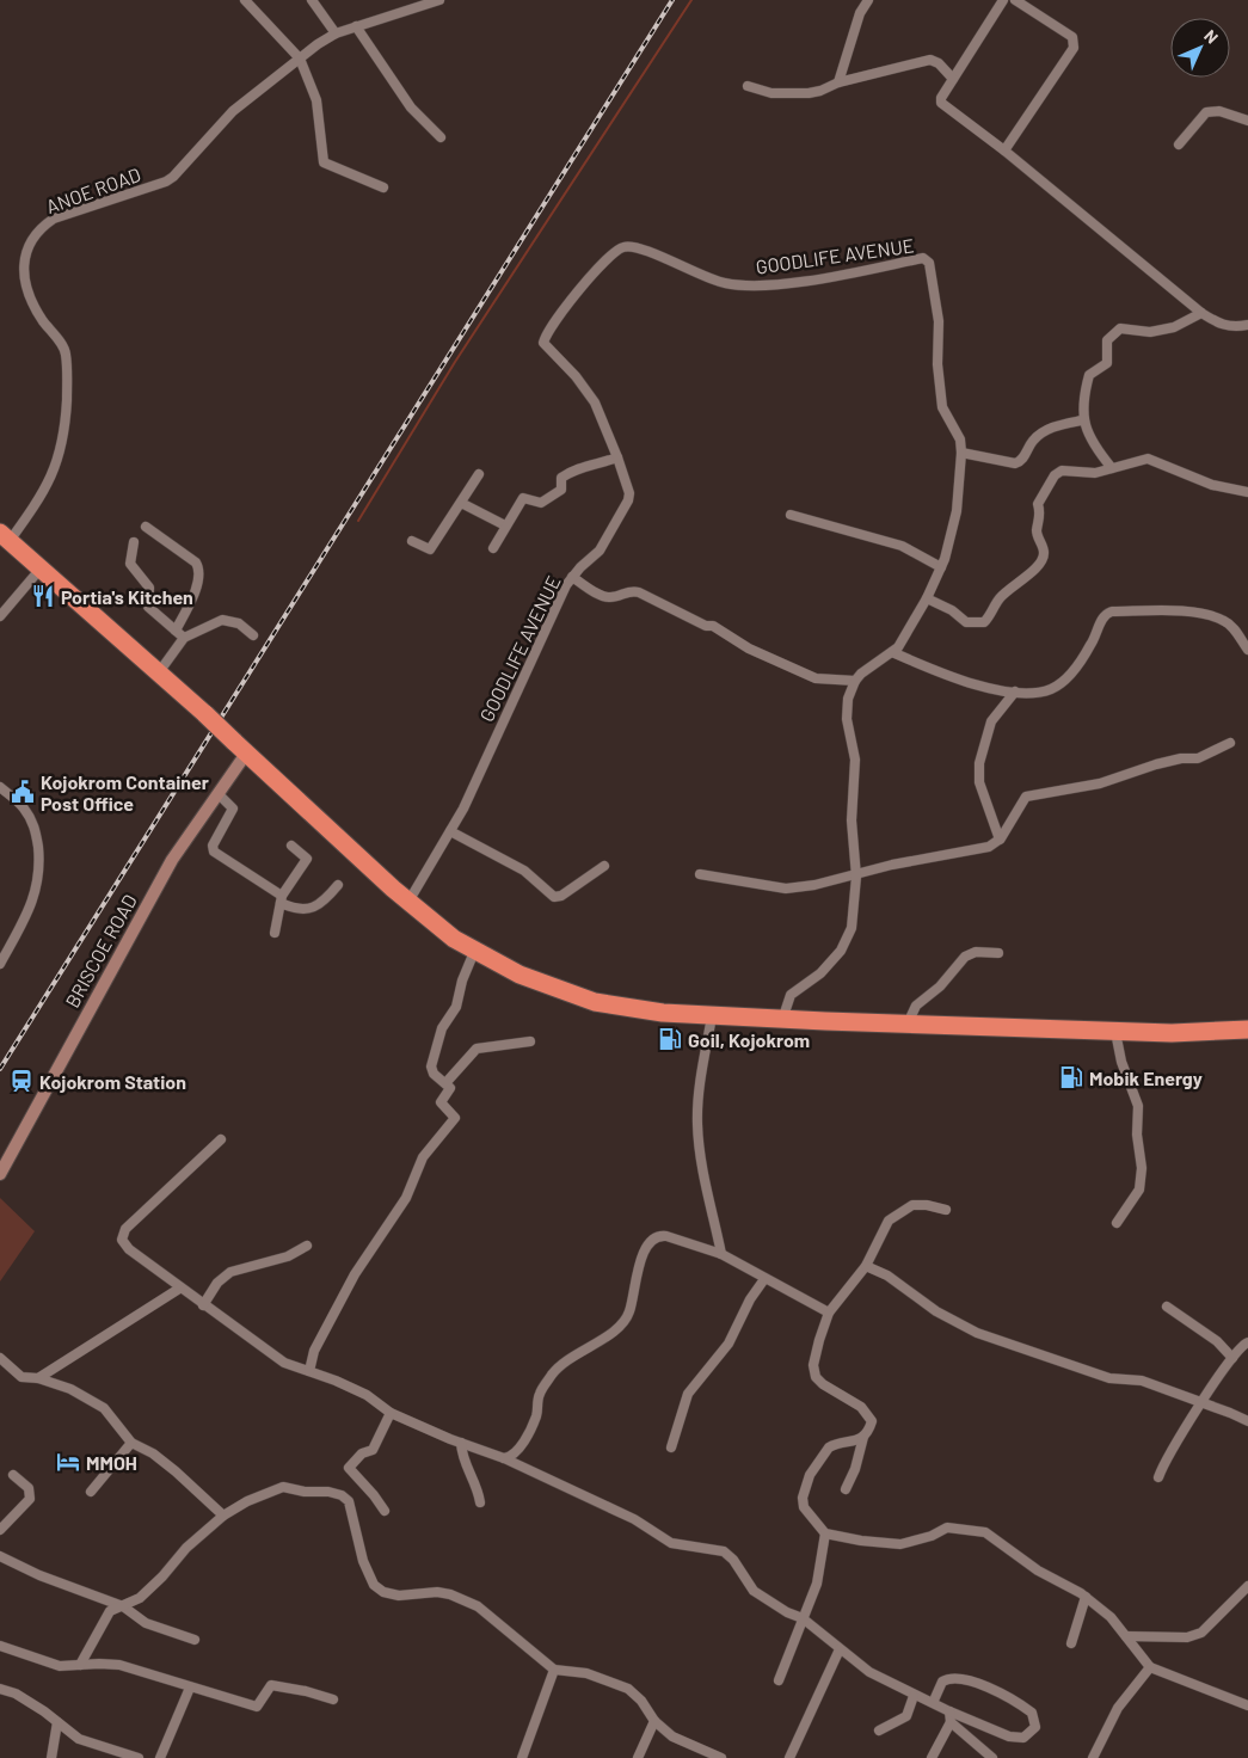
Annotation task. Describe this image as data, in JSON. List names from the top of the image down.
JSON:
{
  "streets": {
    "street": ["ANOE ROAD", "GOODLIFE AVENUE", "BRISCOE ROAD"]
  },
  "places": {
    "restaurant": ["Portia's Kitchen"],
    "public building": ["Kojokrom Container Post Office"],
    "fuel station": ["Goil, Kojokrom", "Mobik Energy"],
    "station": ["Kojokrom Station"],
    "hotel": ["MMOH"]
  },
  "north": "top right"
}
